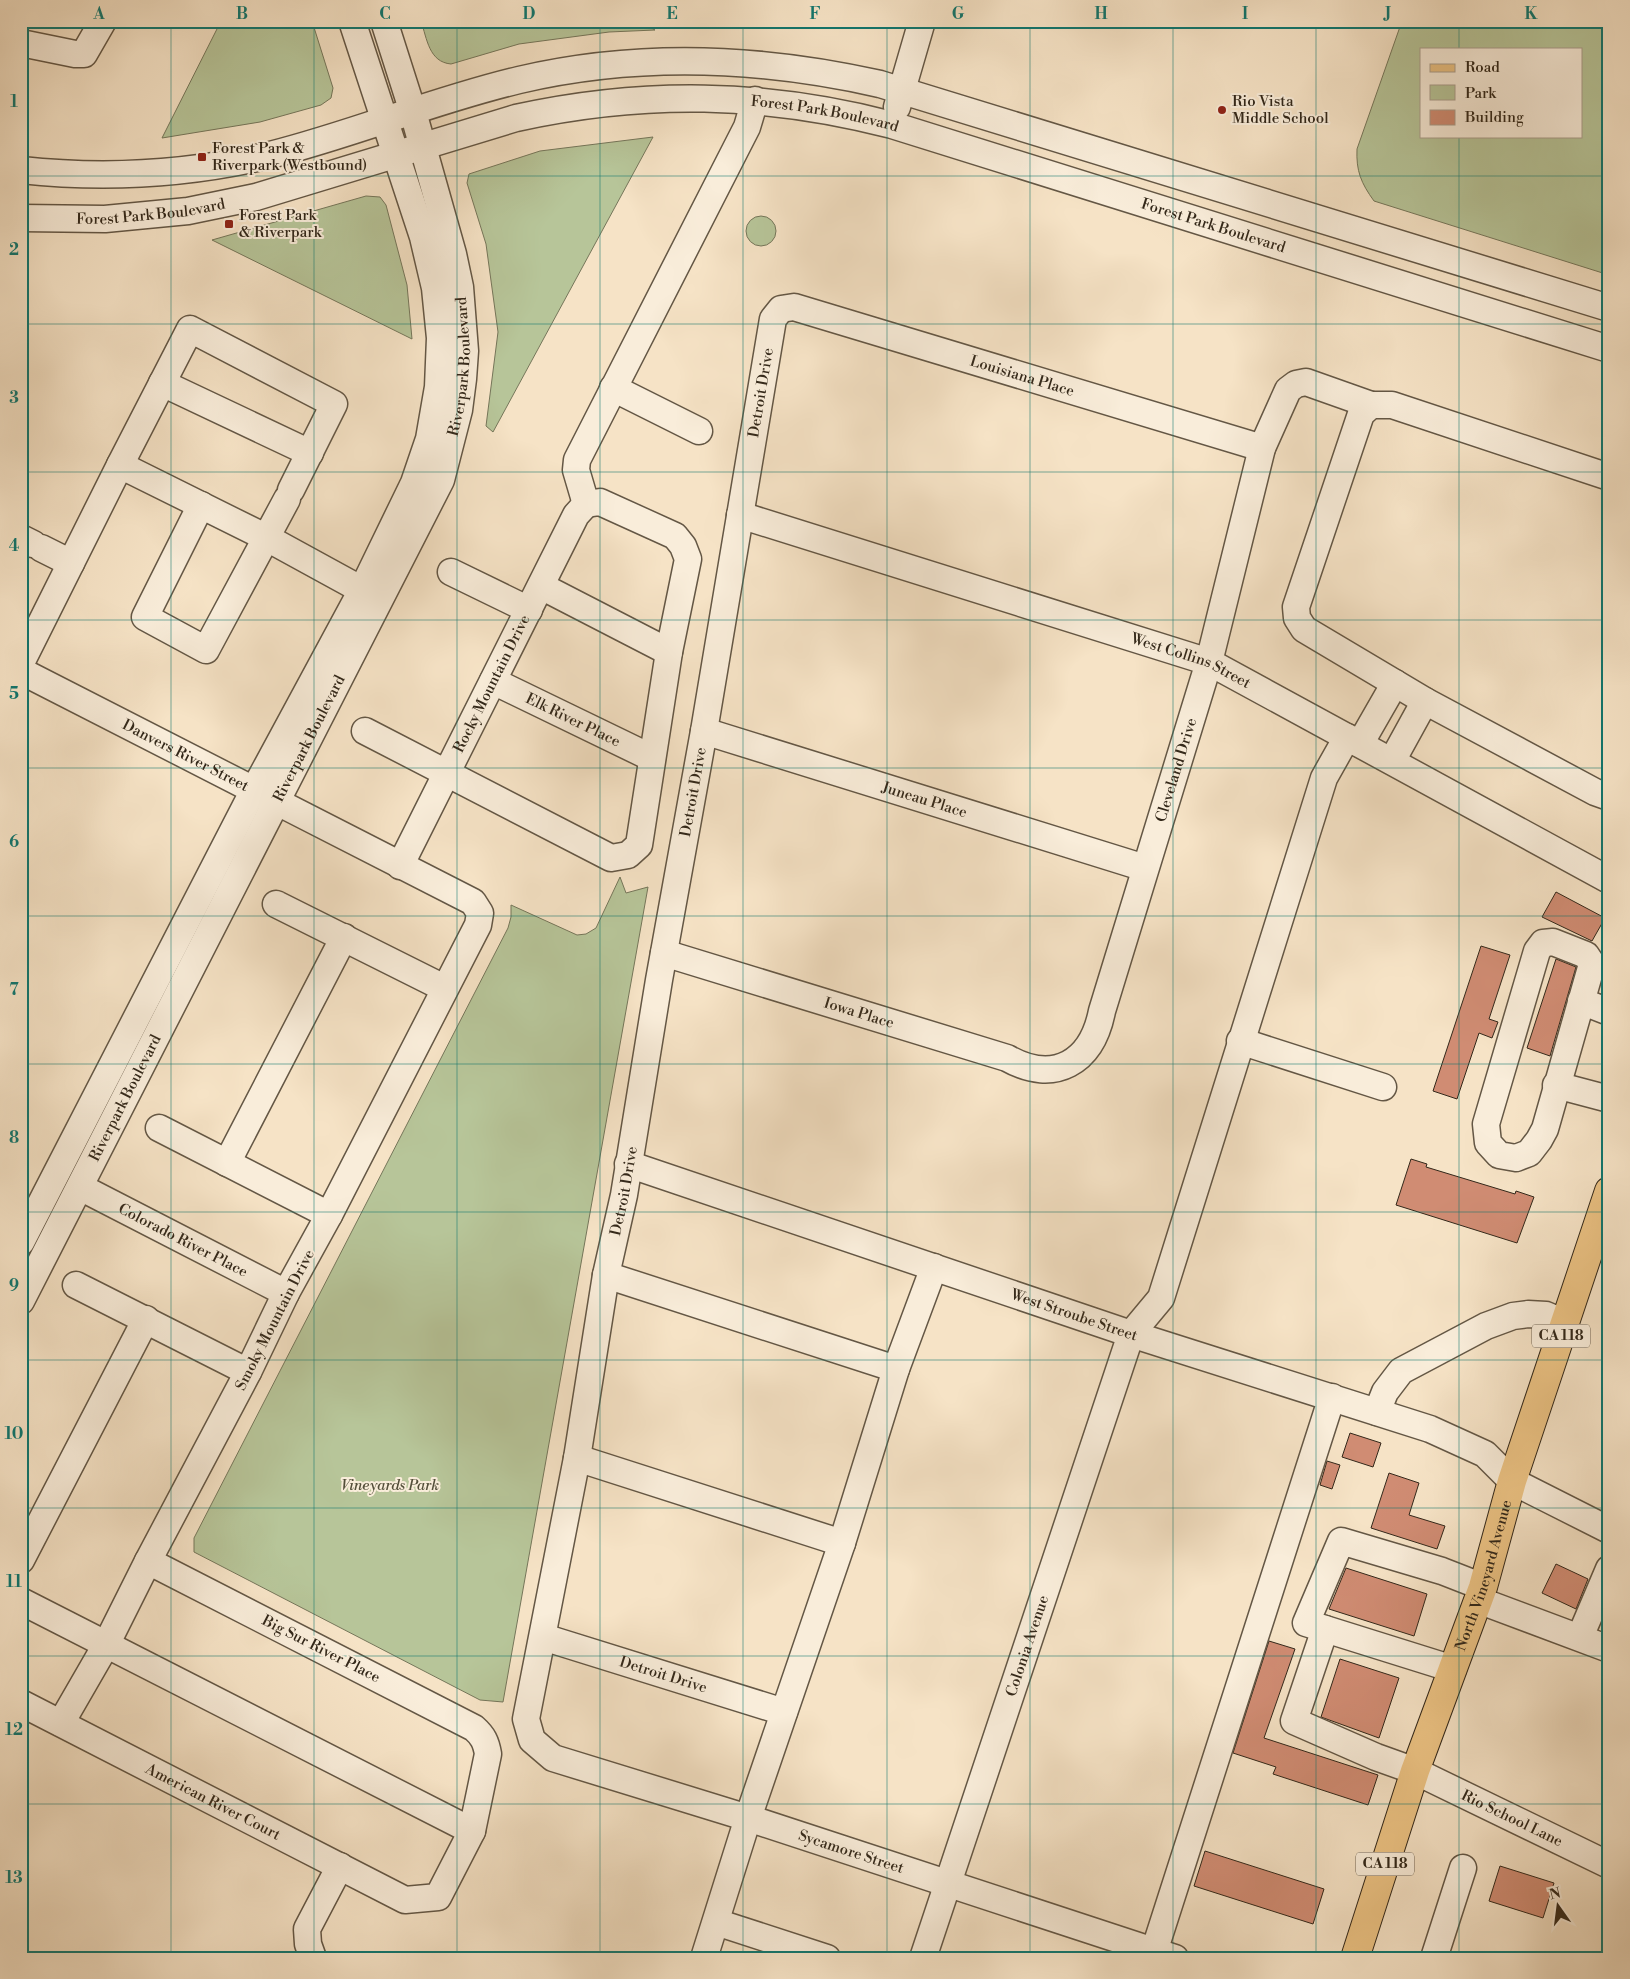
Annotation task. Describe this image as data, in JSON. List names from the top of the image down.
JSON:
{
  "streets": {
    "main road": ["CA 118", "North Vineyard Avenue"],
    "street": [
      "Forest Park Boulevard",
      "Riverpark Boulevard",
      "Louisiana Place",
      "Detroit Drive",
      "West Collins Street",
      "Rocky Mountain Drive",
      "Elk River Place",
      "Danvers River Street",
      "Cleveland Drive",
      "Juneau Place",
      "Iowa Place",
      "Colorado River Place",
      "West Stroube Street",
      "Smoky Mountain Drive",
      "Colonia Avenue",
      "Big Sur River Place",
      "American River Court",
      "Rio School Lane",
      "Sycamore Street"
    ]
  },
  "crossings": [
    ["Forest Park Boulevard", "Riverpark Boulevard"],
    ["Riverpark Boulevard", "Danvers River Street"],
    ["Riverpark Boulevard", "Colorado River Place"],
    ["Louisiana Place", "Detroit Drive"],
    ["Louisiana Place", "Cleveland Drive"],
    ["Detroit Drive", "West Collins Street"],
    ["Detroit Drive", "Juneau Place"],
    ["Detroit Drive", "Iowa Place"],
    ["Detroit Drive", "West Stroube Street"],
    ["Detroit Drive", "Sycamore Street"],
    ["West Collins Street", "Cleveland Drive"],
    ["Rocky Mountain Drive", "Elk River Place"],
    ["Rocky Mountain Drive", "Danvers River Street"],
    ["Danvers River Street", "Smoky Mountain Drive"],
    ["Cleveland Drive", "Juneau Place"],
    ["Cleveland Drive", "Iowa Place"],
    ["Colorado River Place", "Smoky Mountain Drive"],
    ["West Stroube Street", "North Vineyard Avenue"],
    ["West Stroube Street", "Colonia Avenue"],
    ["Smoky Mountain Drive", "Big Sur River Place"],
    ["Smoky Mountain Drive", "American River Court"],
    ["North Vineyard Avenue", "Rio School Lane"],
    ["Colonia Avenue", "Sycamore Street"],
    ["Big Sur River Place", "American River Court"]
  ],
  "parks": ["Vineyards Park"],
  "places": {
    "other": ["Rio Vista Middle School"],
    "transit": ["Forest Park & Riverpark (Westbound)", "Forest Park & Riverpark"]
  },
  "legend": ["Road", "Park", "Building"],
  "north": "top",
  "grid": {
    "columns": [
      "A",
      "B",
      "C",
      "D",
      "E",
      "F",
      "G",
      "H",
      "I",
      "J",
      "K"
    ],
    "rows": [
      "1",
      "2",
      "3",
      "4",
      "5",
      "6",
      "7",
      "8",
      "9",
      "10",
      "11",
      "12",
      "13"
    ]
  }
}
